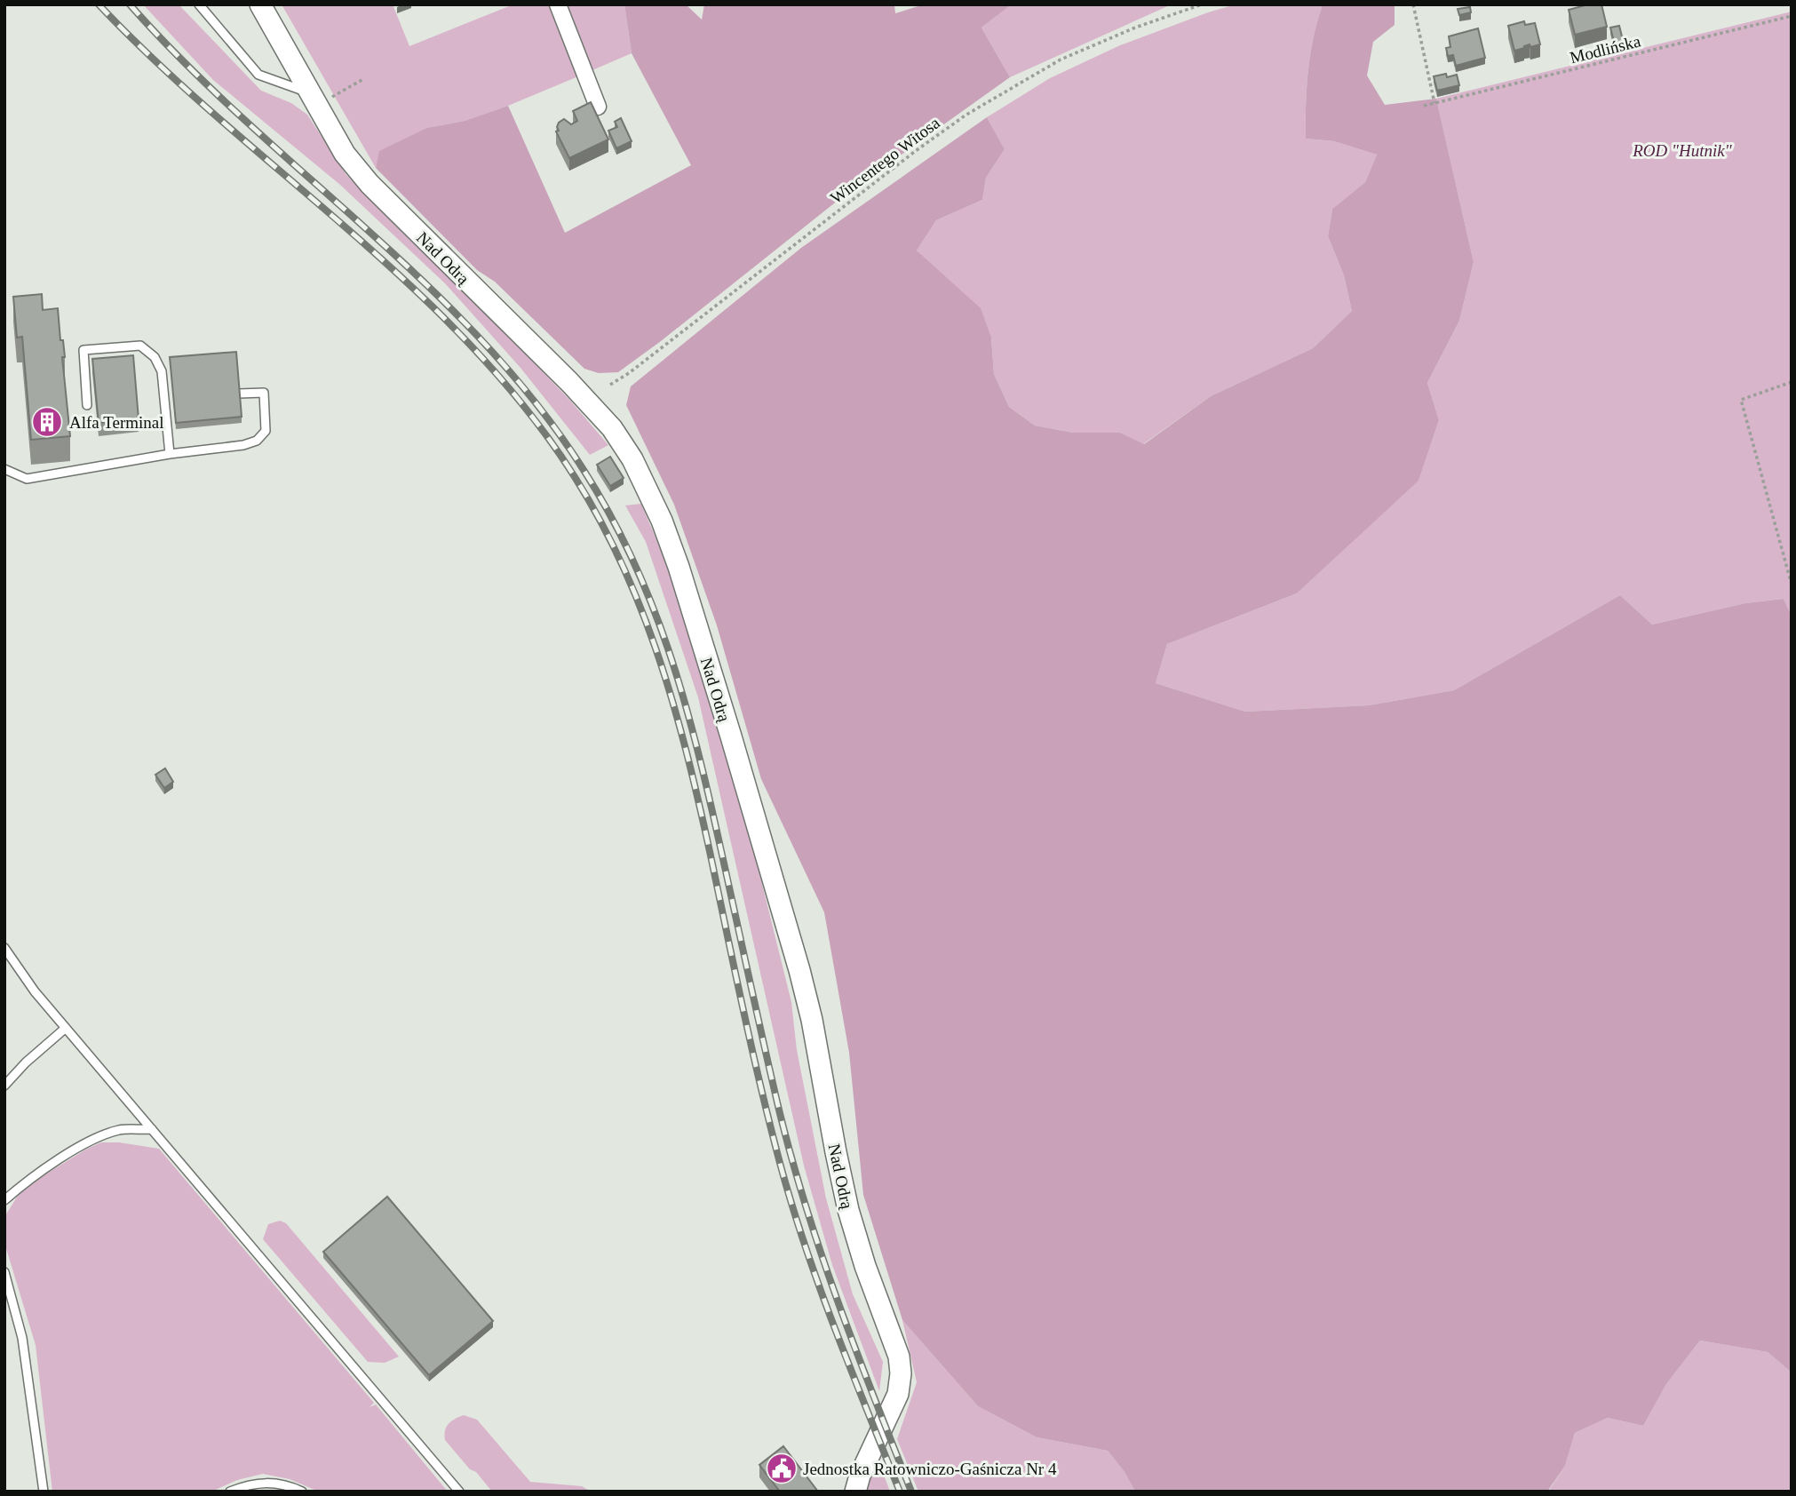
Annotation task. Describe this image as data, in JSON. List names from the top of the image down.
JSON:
{
  "streets": {
    "street": ["Nad Odrą"],
    "path": ["Modlińska", "Wincentego Witosa"]
  },
  "parks": ["ROD \"Hutnik\""],
  "places": {
    "building": ["Alfa Terminal"],
    "public building": ["Jednostka Ratowniczo-Gaśnicza Nr 4"]
  }
}
